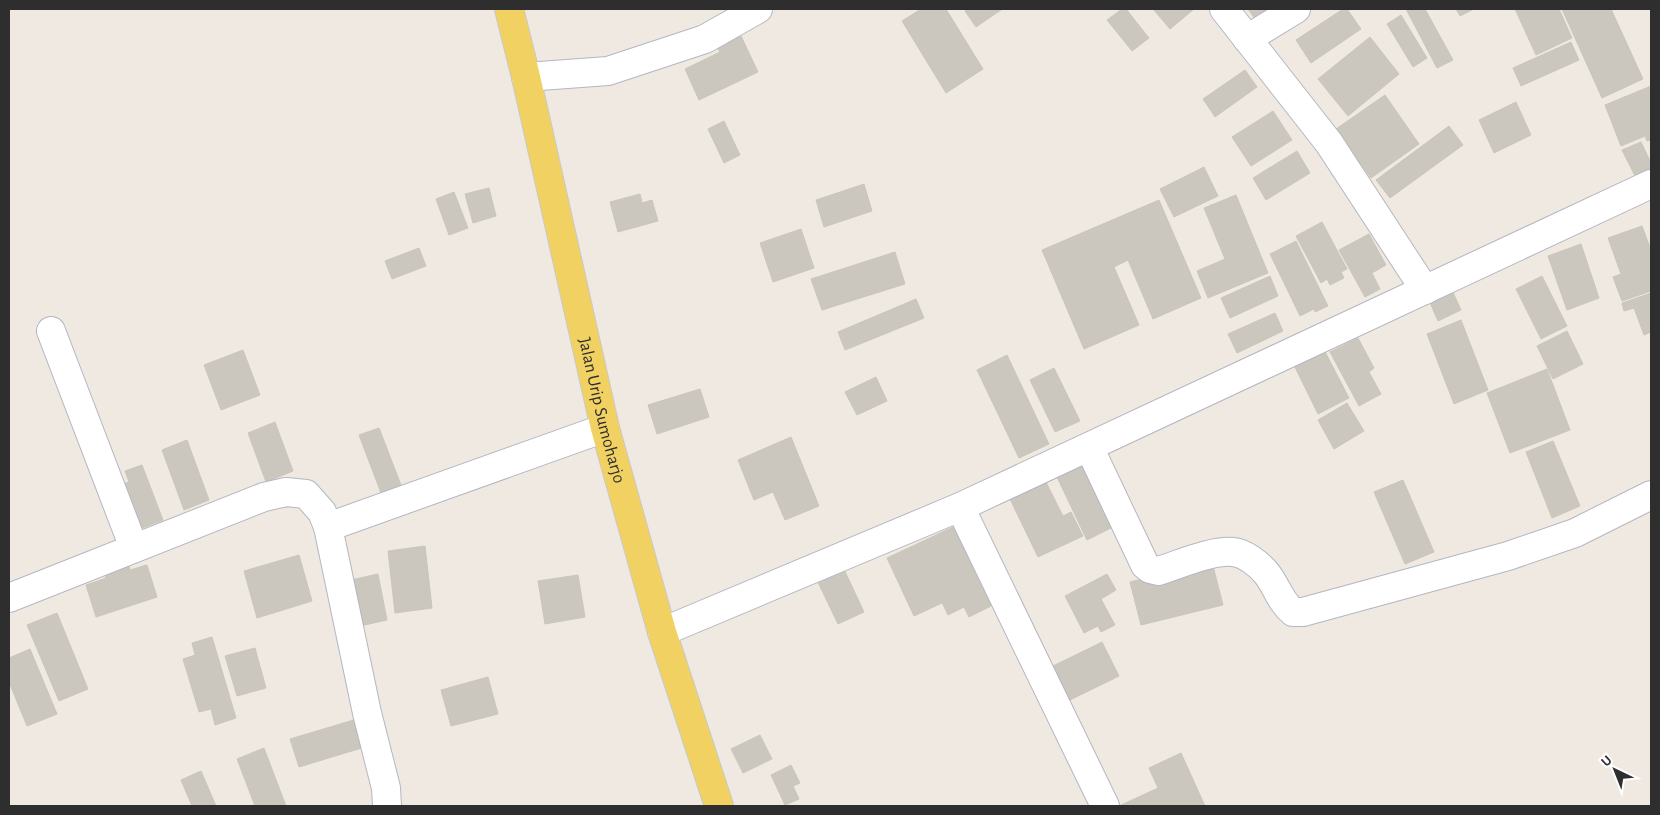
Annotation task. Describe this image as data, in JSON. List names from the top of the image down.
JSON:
{
  "streets": {
    "main road": ["Jalan Urip Sumoharjo"]
  },
  "north": "top left"
}
